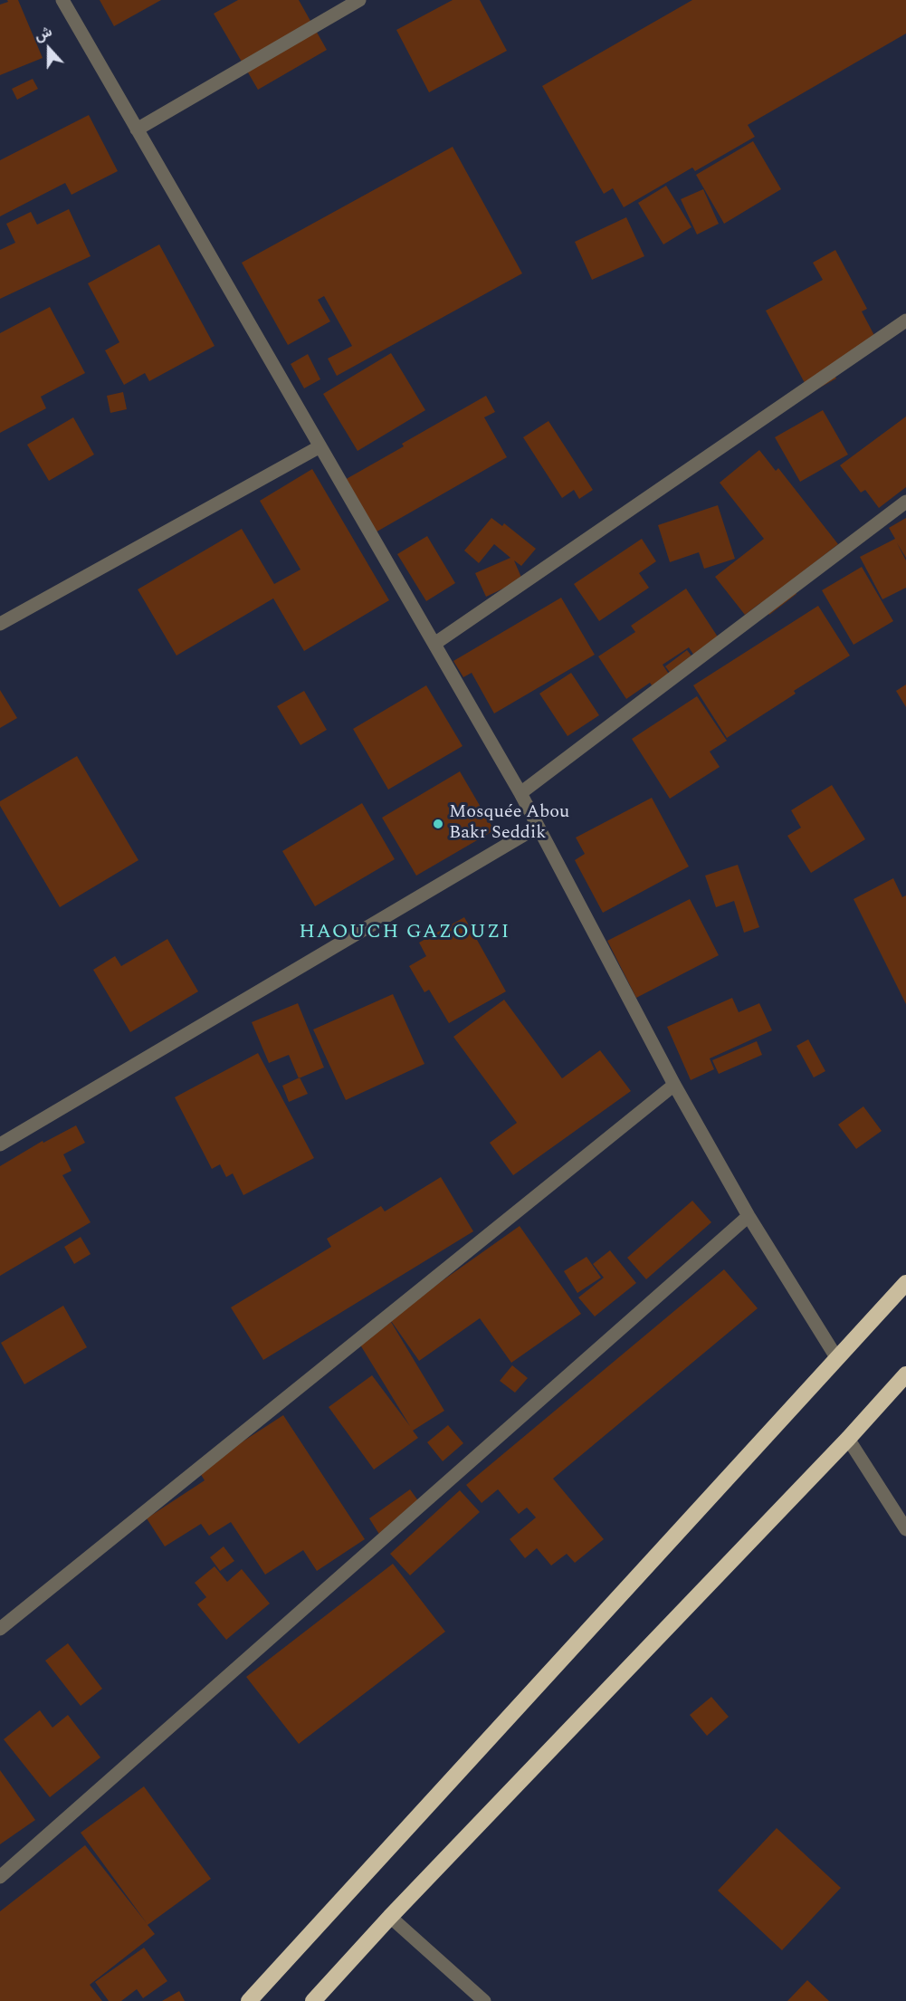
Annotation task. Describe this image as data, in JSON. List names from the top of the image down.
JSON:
{
  "districts": ["HAOUCH GAZOUZI"],
  "places": ["Mosquée Abou Bakr Seddik"],
  "north": "top"
}
